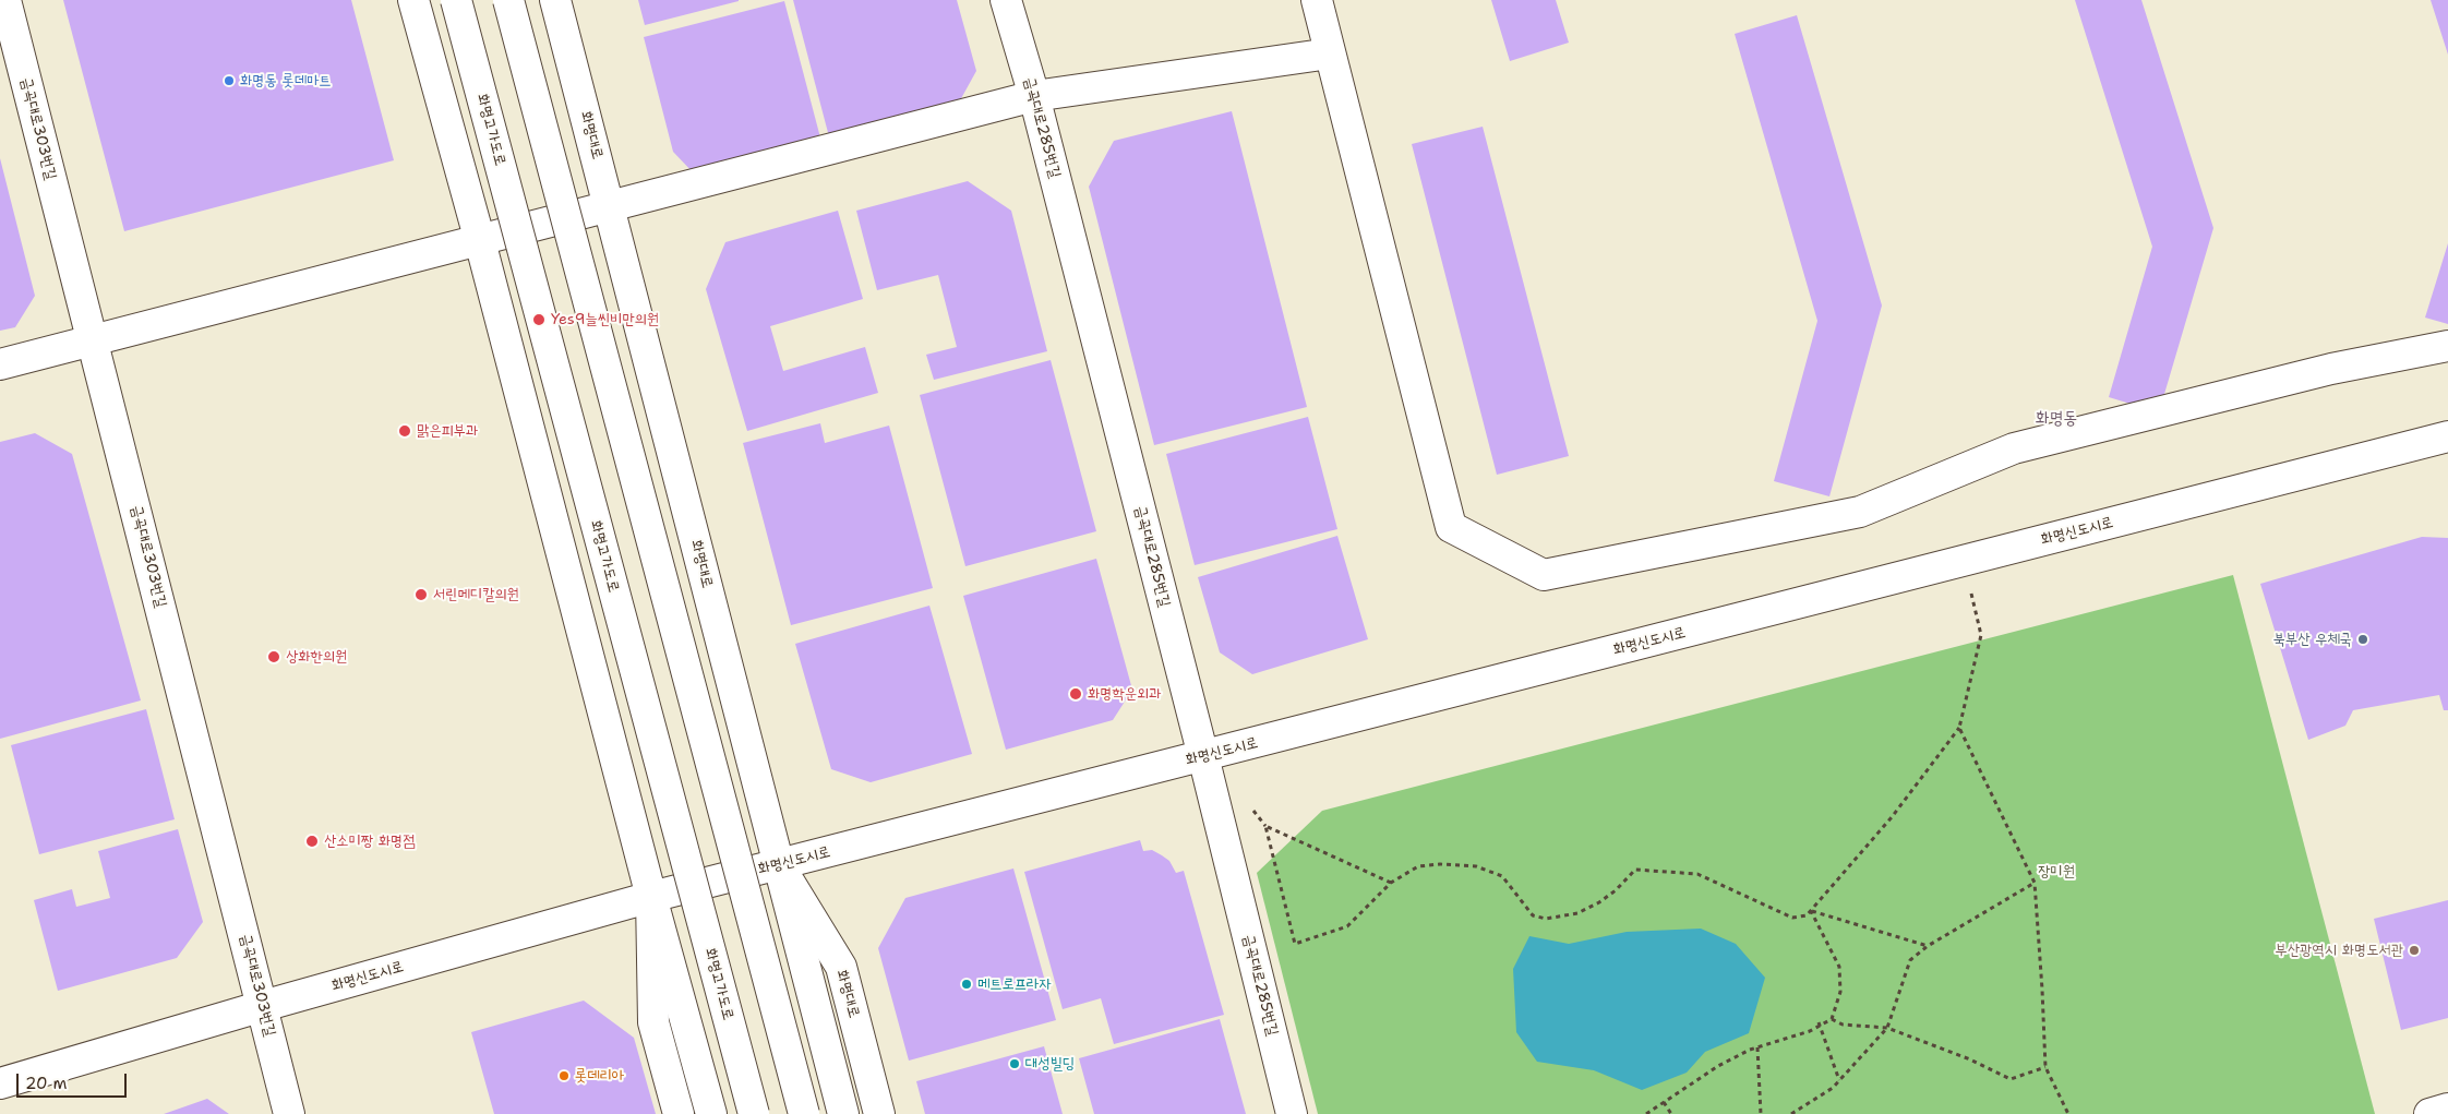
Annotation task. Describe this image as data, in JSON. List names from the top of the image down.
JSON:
{
  "streets": {
    "main road": [
      "금곡대로285번길",
      "금곡대로303번길",
      "화명고가도로",
      "화명대로",
      "화명신도시로"
    ]
  },
  "crossings": [
    ["금곡대로285번길", "화명신도시로"],
    ["금곡대로303번길", "화명신도시로"],
    ["화명대로", "화명신도시로"]
  ],
  "districts": ["화명동"],
  "parks": ["장미원"],
  "places": [
    "화명동 롯데마트",
    "Yes9늘씬비만의원",
    "맑은피부과",
    "서린메디칼의원",
    "북부산 우체국",
    "상화한의원",
    "화명학운외과",
    "산소미짱 화명점",
    "부산광역시 화명도서관",
    "메트로프라자",
    "대성빌딩",
    "롯데리아"
  ],
  "scale_bar": "20 m"
}
